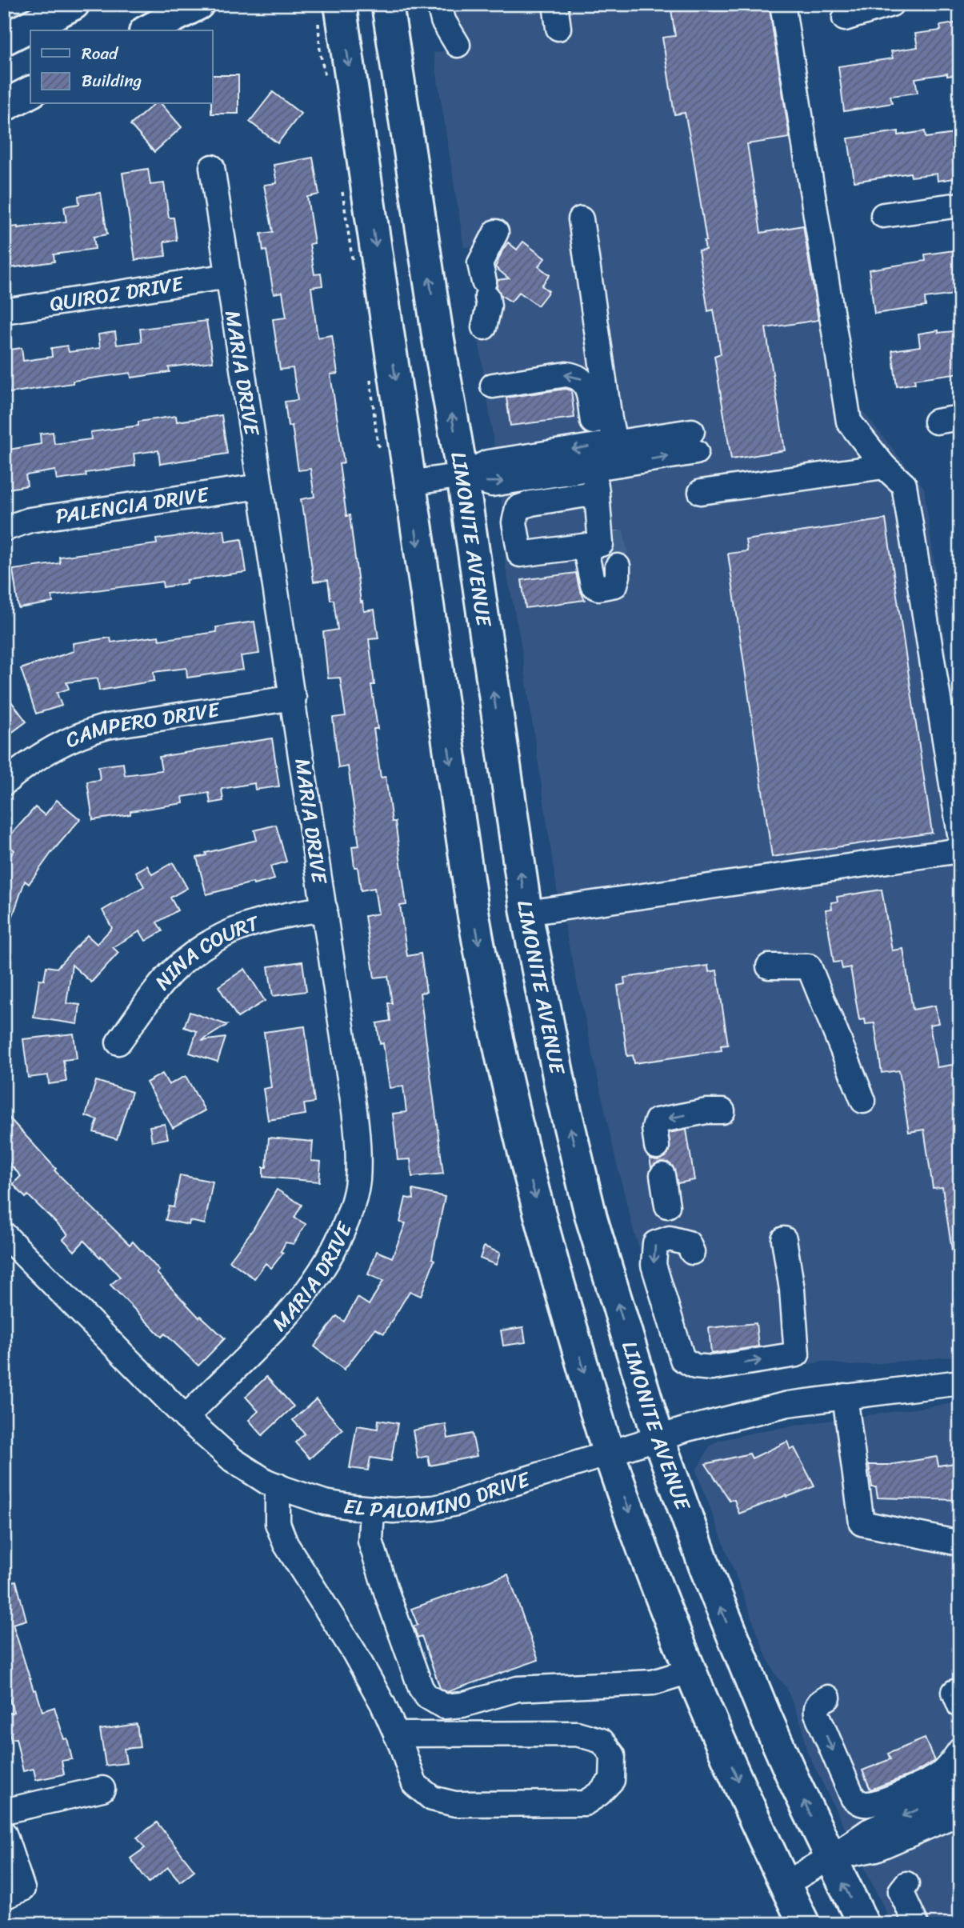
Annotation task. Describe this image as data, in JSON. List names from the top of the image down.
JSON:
{
  "streets": {
    "main road": ["LIMONITE AVENUE"],
    "street": [
      "QUIROZ DRIVE",
      "MARIA DRIVE",
      "PALENCIA DRIVE",
      "CAMPERO DRIVE",
      "NINA COURT",
      "EL PALOMINO DRIVE"
    ]
  },
  "crossings": [
    ["QUIROZ DRIVE", "MARIA DRIVE"],
    ["MARIA DRIVE", "PALENCIA DRIVE"],
    ["MARIA DRIVE", "CAMPERO DRIVE"],
    ["MARIA DRIVE", "NINA COURT"],
    ["MARIA DRIVE", "EL PALOMINO DRIVE"],
    ["LIMONITE AVENUE", "EL PALOMINO DRIVE"]
  ],
  "legend": ["Road", "Building"]
}
